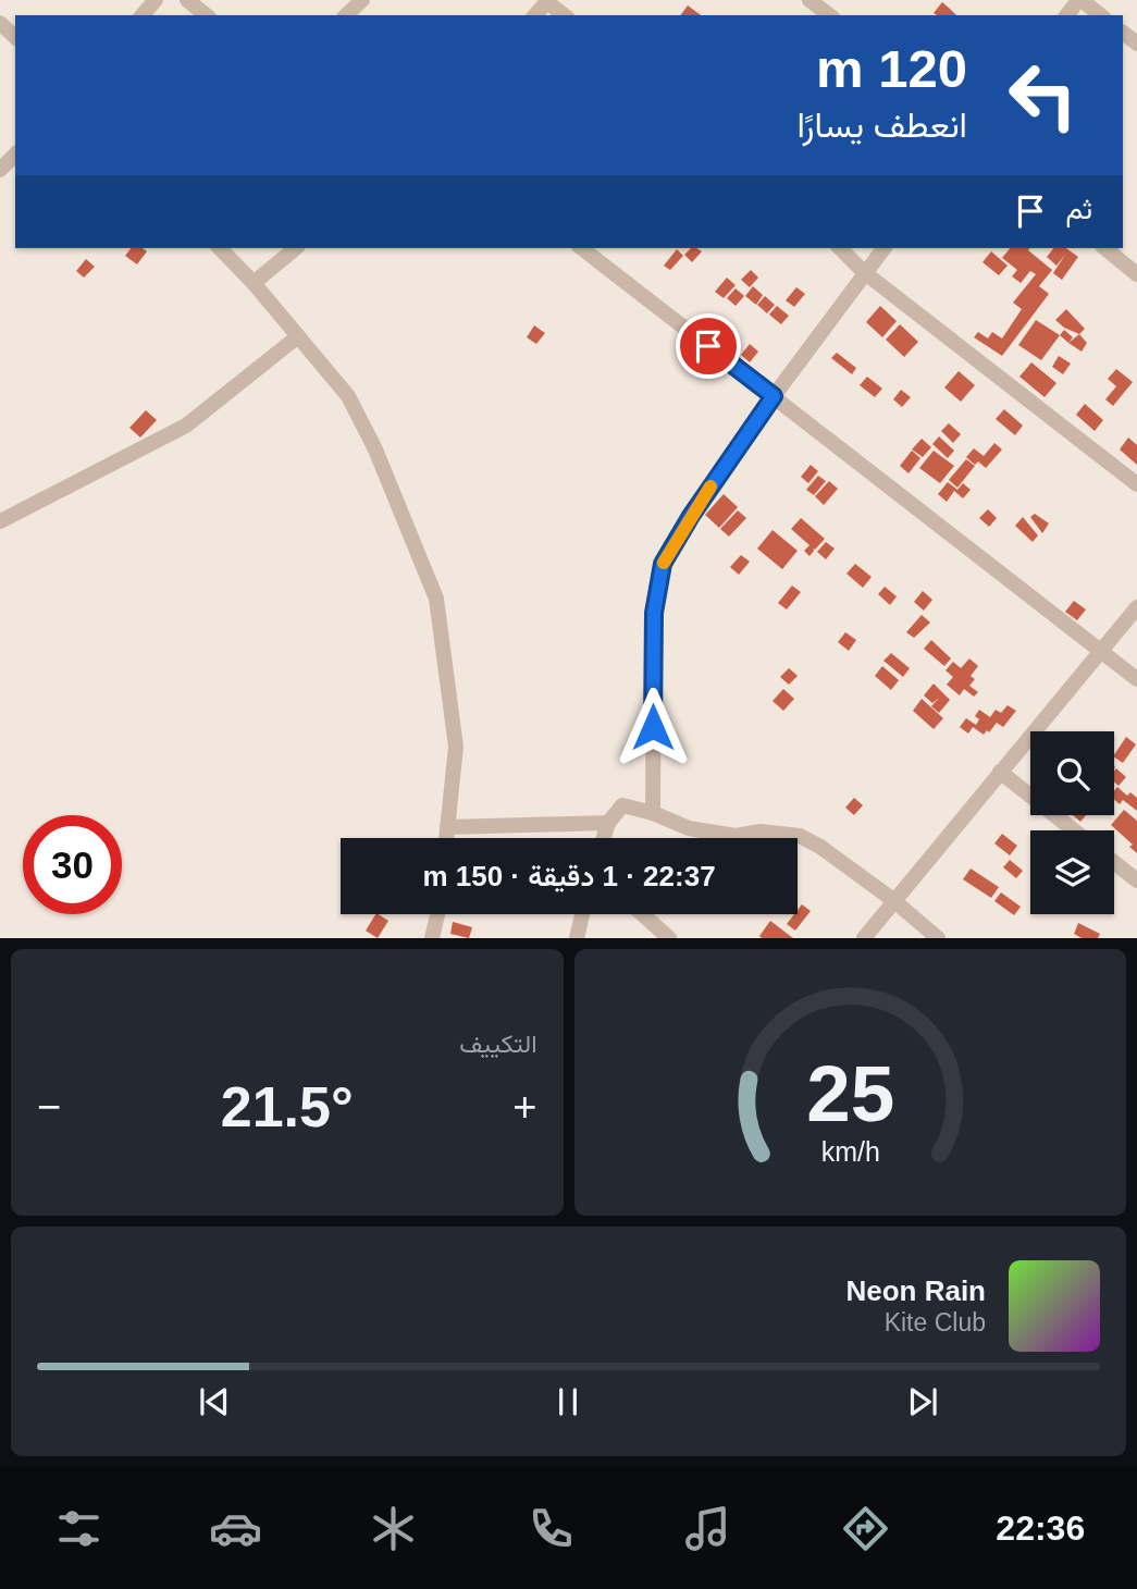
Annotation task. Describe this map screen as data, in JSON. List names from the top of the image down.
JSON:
{
  "page": {
    "turn": ["120 m", "انعطف يسارًا"],
    "then": "ثم",
    "limit": "30",
    "trip": "22:37 · 1 دقيقة · 150 m",
    "tile": "التكييف",
    "heat": ["−", "21.5°", "+"],
    "song": ["Neon Rain", "Kite Club"],
    "tabs": "22:36",
    "gauge": ["25", "km/h"]
  }
}
